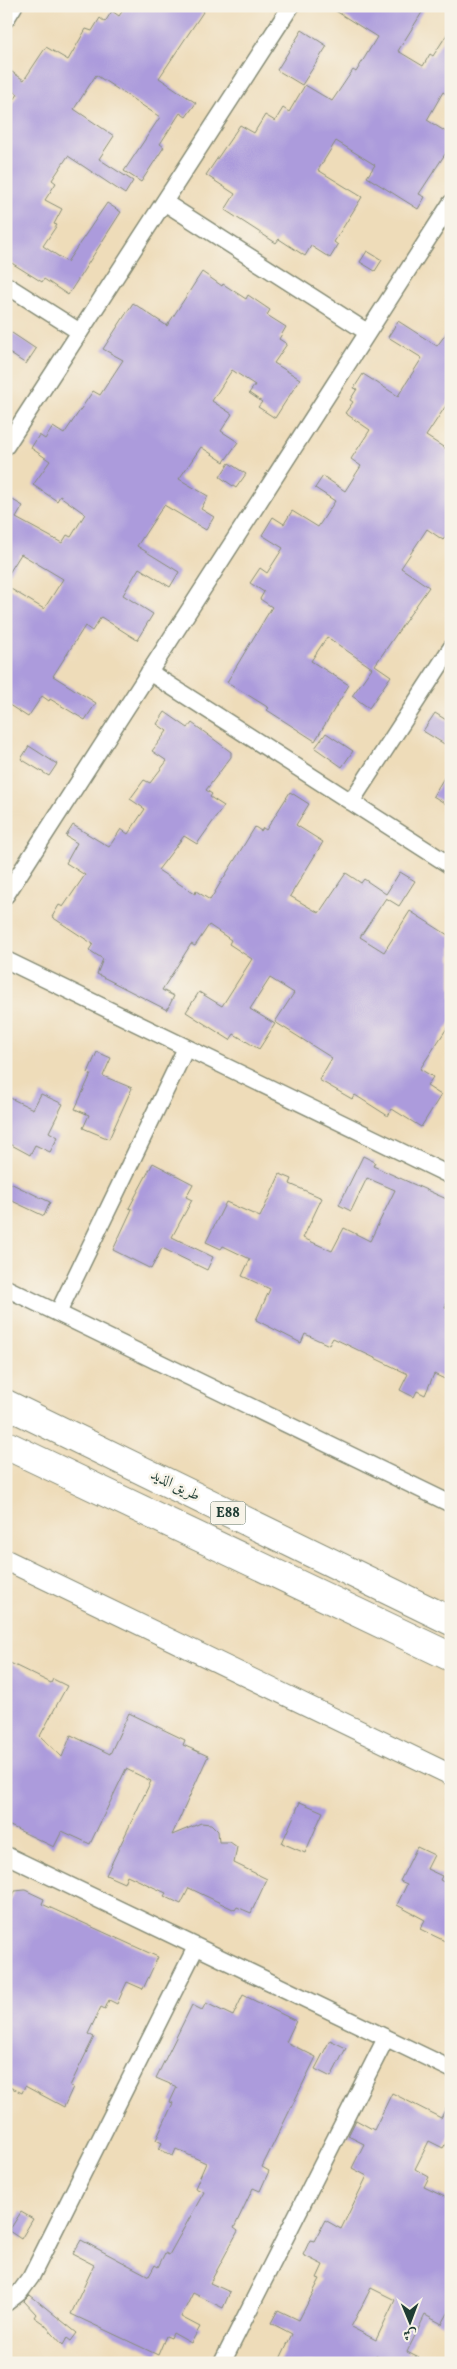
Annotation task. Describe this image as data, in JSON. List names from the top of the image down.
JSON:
{
  "streets": {
    "highway": ["طريق الذيد", "E88"]
  },
  "north": "bottom"
}
